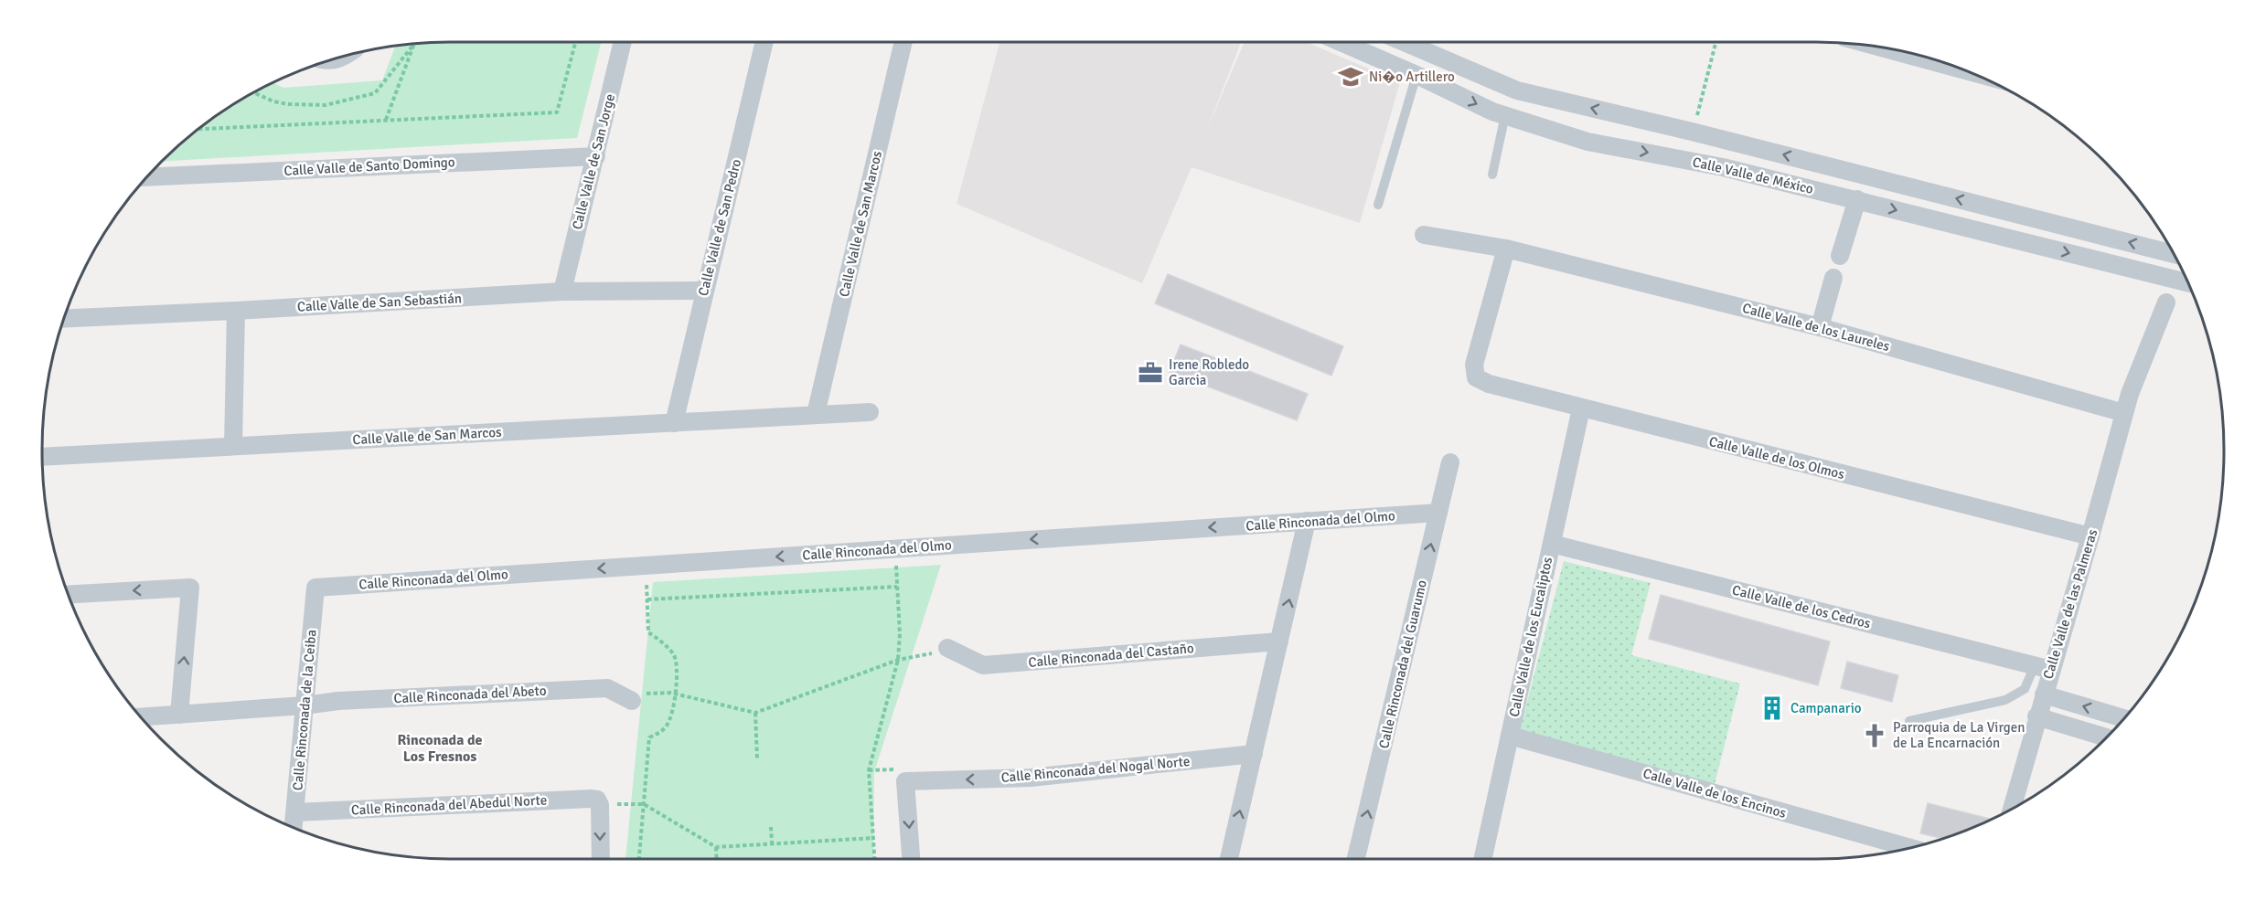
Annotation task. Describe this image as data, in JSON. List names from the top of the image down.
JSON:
{
  "streets": {
    "street": [
      "Calle Valle de San Jorge",
      "Calle Valle de Santo Domingo",
      "Calle Valle de México",
      "Calle Valle de San Marcos",
      "Calle Valle de San Pedro",
      "Calle Valle de San Sebastián",
      "Calle Valle de los Laureles",
      "Calle Valle de los Olmos",
      "Calle Rinconada del Olmo",
      "Calle Valle de las Palmeras",
      "Calle Valle de los Cedros",
      "Calle Valle de los Eucaliptos",
      "Calle Rinconada del Castaño",
      "Calle Rinconada del Guarumo",
      "Calle Rinconada del Abeto",
      "Calle Rinconada de la Ceiba",
      "Calle Rinconada del Nogal Norte",
      "Calle Valle de los Encinos",
      "Calle Rinconada del Abedul Norte"
    ]
  },
  "crossings": [
    ["Calle Valle de San Jorge", "Calle Valle de Santo Domingo"],
    ["Calle Valle de San Jorge", "Calle Valle de San Sebastián"],
    ["Calle Valle de San Marcos", "Calle Valle de San Pedro"],
    ["Calle Valle de San Pedro", "Calle Valle de San Sebastián"],
    ["Calle Valle de los Laureles", "Calle Valle de los Olmos"],
    ["Calle Valle de los Laureles", "Calle Valle de las Palmeras"],
    ["Calle Valle de los Olmos", "Calle Valle de las Palmeras"],
    ["Calle Valle de los Olmos", "Calle Valle de los Eucaliptos"],
    ["Calle Rinconada del Olmo", "Calle Rinconada del Guarumo"],
    ["Calle Rinconada del Olmo", "Calle Rinconada de la Ceiba"],
    ["Calle Valle de las Palmeras", "Calle Valle de los Cedros"],
    ["Calle Valle de los Cedros", "Calle Valle de los Eucaliptos"],
    ["Calle Valle de los Eucaliptos", "Calle Valle de los Encinos"],
    ["Calle Rinconada del Abeto", "Calle Rinconada de la Ceiba"],
    ["Calle Rinconada de la Ceiba", "Calle Rinconada del Abedul Norte"]
  ],
  "one_way": ["Calle Rinconada del Olmo", "Calle Rinconada del Nogal Norte"],
  "districts": ["Rinconada de Los Fresnos"],
  "places": {
    "school or university": ["Ni�o Artillero"],
    "office": ["Irene Robledo Garcia"],
    "building": ["Campanario"],
    "church": ["Parroquia de La Virgen de La Encarnación"]
  }
}
